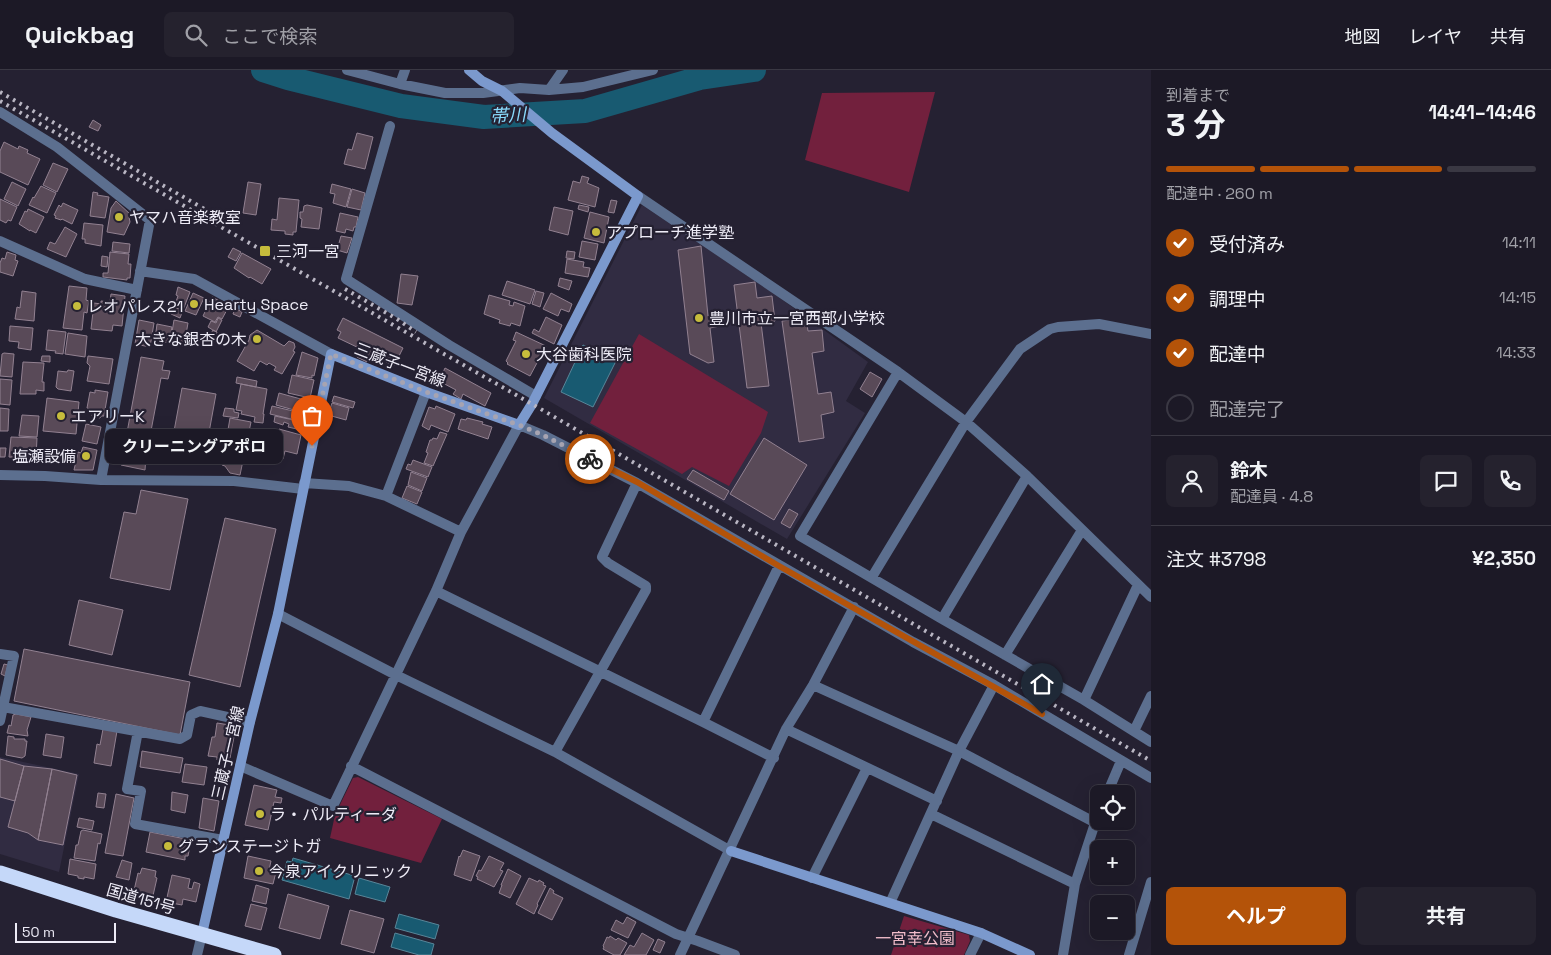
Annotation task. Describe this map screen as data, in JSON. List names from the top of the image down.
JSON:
{
  "streets": {
    "highway": ["国道151号"],
    "main road": ["三蔵子一宮線"]
  },
  "crossings": [
    ["三蔵子一宮線", "国道151号"]
  ],
  "water": ["帯川"],
  "parks": ["一宮幸公園"],
  "places": {
    "other": [
      "ヤマハ音楽教室",
      "アプローチ進学塾",
      "Hearty Space",
      "レオパレス21",
      "豊川市立一宮西部小学校",
      "大きな銀杏の木",
      "大谷歯科医院",
      "エアリーK",
      "クリーニングアポロ",
      "塩瀬設備",
      "ラ・パルティーダ",
      "グランステージトガ",
      "今泉アイクリニック"
    ],
    "transit": ["三河一宮"]
  },
  "scale_bar": "50 m",
  "page": {
    "header": "Quickbag",
    "search": "ここで検索",
    "nav": ["地図", "レイヤ", "共有"],
    "heading": ["3 分", "到着まで", "14:41–14:46"],
    "panel": [
      "鈴木",
      "配達員 · 4.8",
      "注文 #3798",
      "¥2,350"
    ],
    "bar": "配達中 · 260 m",
    "list": [
      ["受付済み", "14:11"],
      ["調理中", "14:15"],
      ["配達中", "14:33"],
      "配達完了"
    ],
    "bubble": "クリーニングアポロ",
    "map_buttons": ["+", "−"],
    "buttons": ["ヘルプ", "共有"],
    "scale": "50 m"
  }
}
